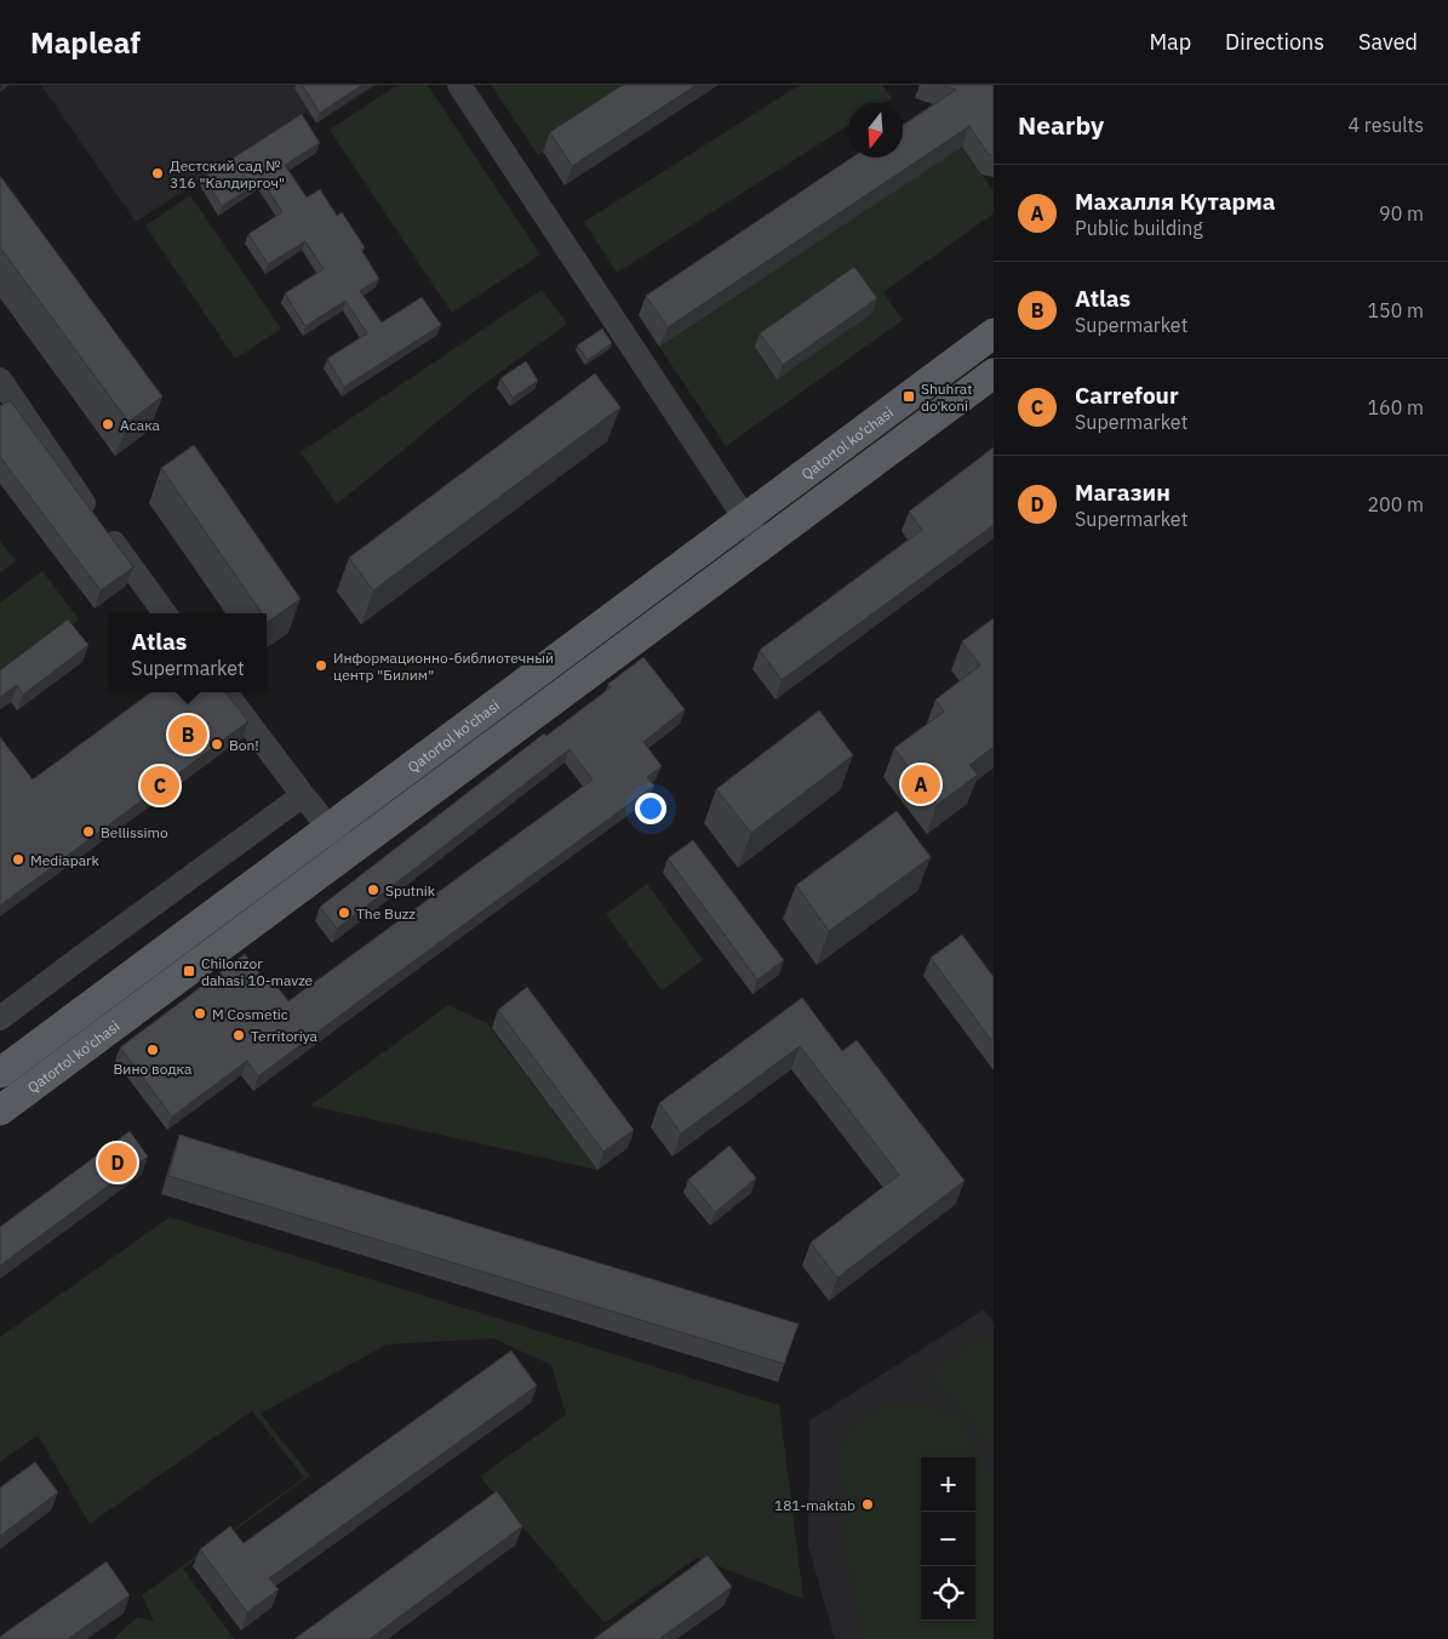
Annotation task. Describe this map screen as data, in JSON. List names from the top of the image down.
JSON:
{
  "streets": {
    "main road": ["Qatortol ko'chasi"]
  },
  "places": {
    "other": [
      "Дестский сад № 316 \"Калдиргоч\"",
      "Асака",
      "Информационно-библиотечный центр \"Билим\"",
      "Bon!",
      "Bellissimo",
      "Mediapark",
      "Sputnik",
      "The Buzz",
      "M Cosmetic",
      "Territoriya",
      "Вино водка",
      "181-maktab"
    ],
    "transit": ["Shuhrat do'koni", "Chilonzor dahasi 10-mavze"]
  },
  "north": "bottom",
  "page": {
    "header": "Mapleaf",
    "nav": ["Map", "Directions", "Saved"],
    "heading": ["Nearby", "4 results"],
    "list": [
      {
        "mark": "A",
        "name": "Махалля Кутарма",
        "note": "Public building",
        "value": "90 m"
      },
      {
        "mark": "B",
        "name": "Atlas",
        "note": "Supermarket",
        "value": "150 m"
      },
      {
        "mark": "C",
        "name": "Carrefour",
        "note": "Supermarket",
        "value": "160 m"
      },
      {
        "mark": "D",
        "name": "Магазин",
        "note": "Supermarket",
        "value": "200 m"
      }
    ],
    "popup": ["Atlas", "Supermarket"],
    "pins": [
      "B",
      "A",
      "C",
      "D"
    ],
    "map_buttons": ["+", "−"]
  }
}
